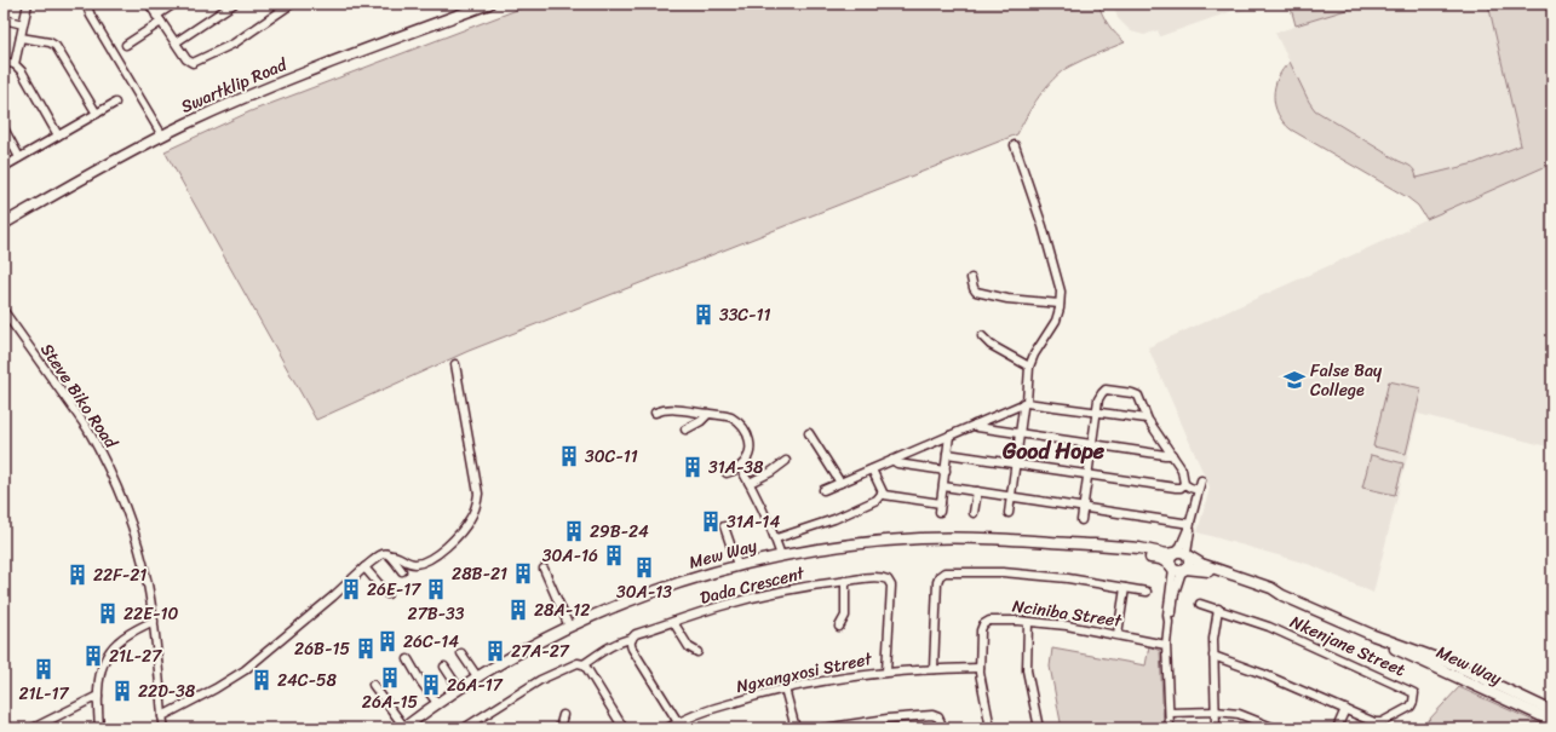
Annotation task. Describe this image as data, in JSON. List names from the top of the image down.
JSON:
{
  "streets": {
    "main road": ["Swartklip Road", "Mew Way"],
    "street": [
      "Steve Biko Road",
      "Dada Crescent",
      "Nciniba Street",
      "Nkenjane Street",
      "Ngxangxosi Street"
    ]
  },
  "crossings": [
    ["Dada Crescent", "Ngxangxosi Street"],
    ["Nciniba Street", "Ngxangxosi Street"]
  ],
  "districts": ["Good Hope"],
  "places": {
    "building": [
      "33C-11",
      "30C-11",
      "31A-38",
      "31A-14",
      "29B-24",
      "30A-16",
      "30A-13",
      "28B-21",
      "22F-21",
      "26E-17",
      "27B-33",
      "28A-12",
      "22E-10",
      "26C-14",
      "26B-15",
      "27A-27",
      "21L-27",
      "21L-17",
      "26A-15",
      "24C-58",
      "26A-17",
      "22D-38"
    ],
    "school or university": ["False Bay College"]
  }
}
